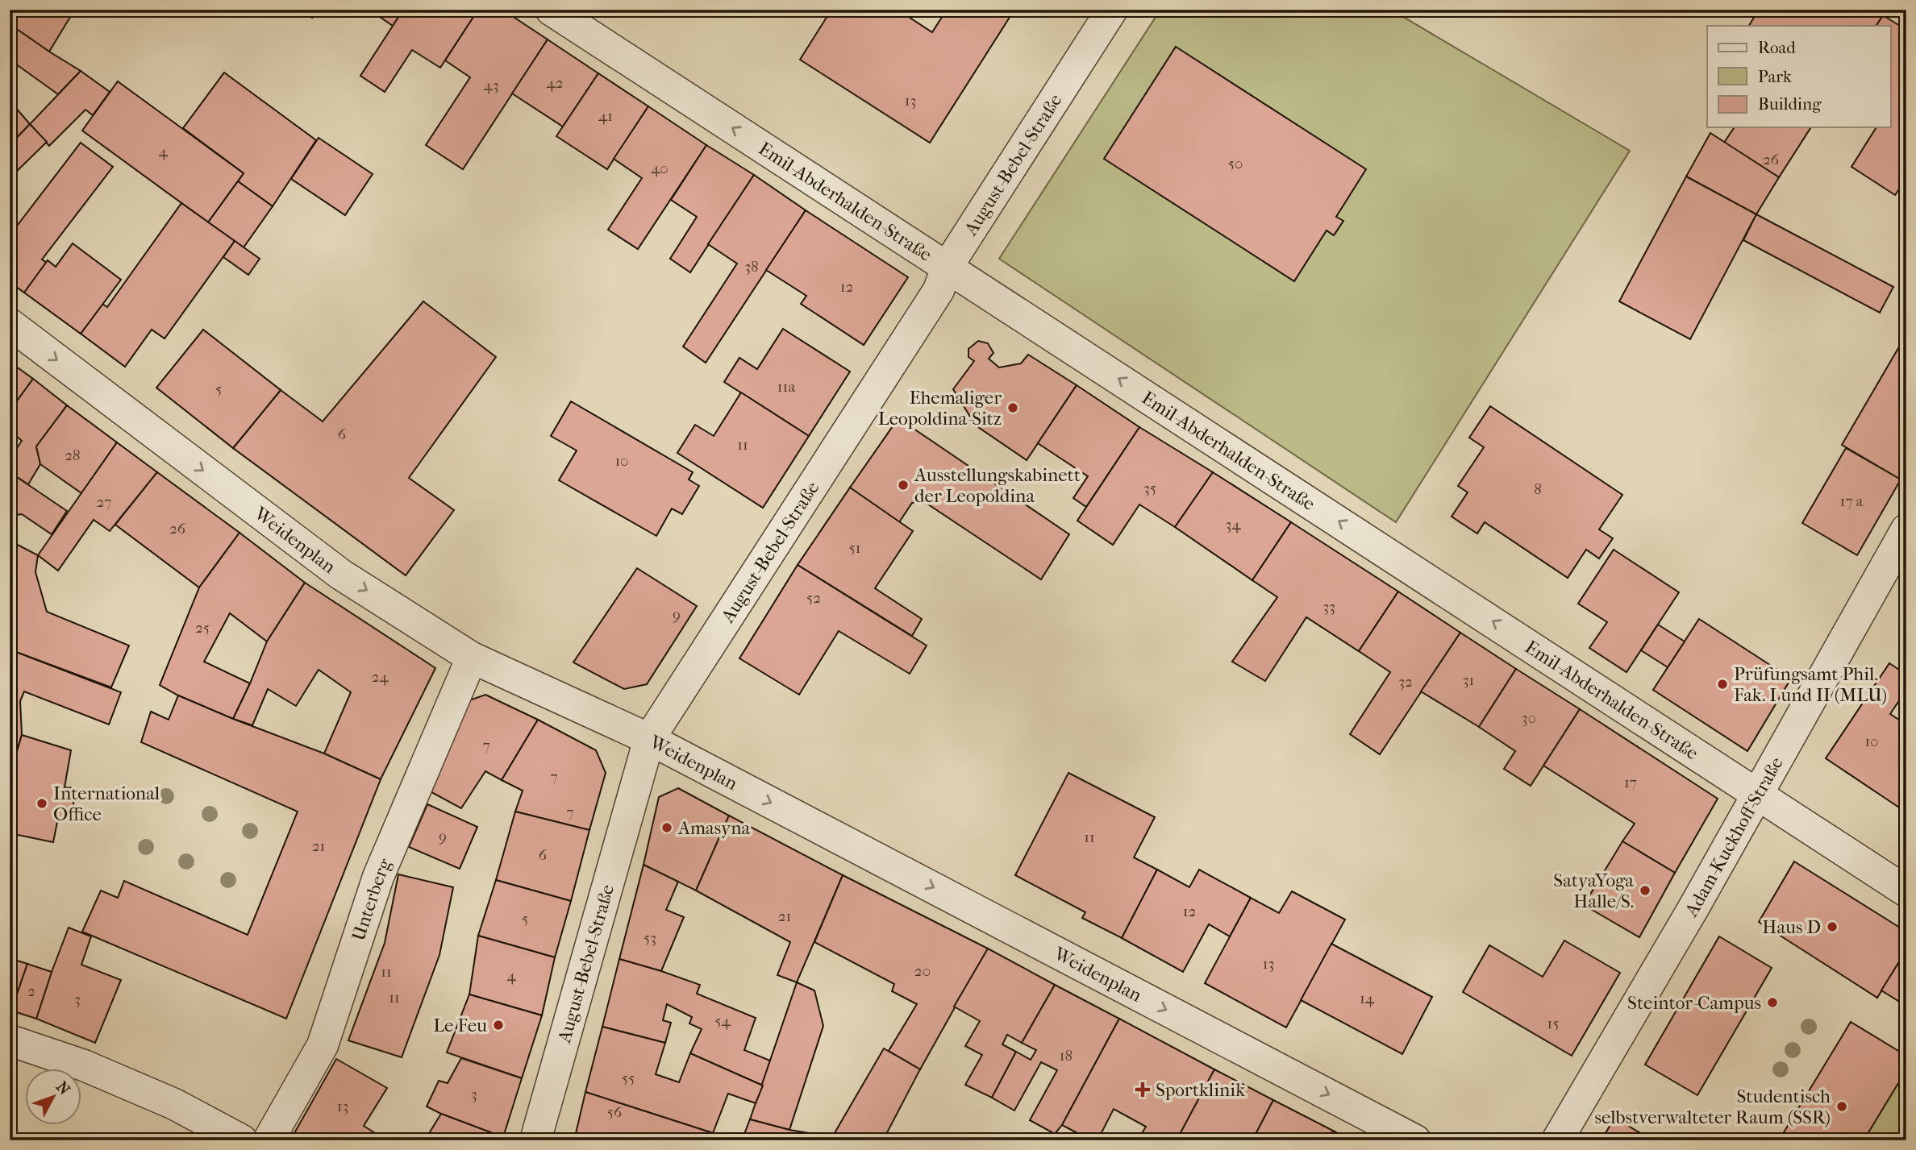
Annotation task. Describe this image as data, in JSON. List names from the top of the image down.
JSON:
{
  "streets": {
    "street": [
      "August-Bebel-Straße",
      "Emil-Abderhalden-Straße",
      "Weidenplan",
      "Adam-Kuckhoff-Straße",
      "Unterberg"
    ]
  },
  "crossings": [
    ["August-Bebel-Straße", "Emil-Abderhalden-Straße"],
    ["August-Bebel-Straße", "Weidenplan"],
    ["Emil-Abderhalden-Straße", "Adam-Kuckhoff-Straße"],
    ["Weidenplan", "Unterberg"]
  ],
  "one_way": ["Emil-Abderhalden-Straße", "Weidenplan"],
  "places": {
    "other": [
      "Ehemaliger Leopoldina-Sitz",
      "Ausstellungskabinett der Leopoldina",
      "Prüfungsamt Phil. Fak. I und II (MLU)",
      "International Office",
      "Amasyna",
      "SatyaYoga Halle/S.",
      "Haus D",
      "Steintor-Campus",
      "Le Feu",
      "Studentisch selbstverwalteter Raum (SSR)"
    ],
    "health": ["Sportklinik"]
  },
  "house_numbers": [
    "42",
    "43",
    "13",
    "41",
    "4",
    "26",
    "50",
    "40",
    "38",
    "12",
    "11a",
    "5",
    "6",
    "11",
    "28",
    "10",
    "35",
    "8",
    "17 a",
    "27",
    "34",
    "26",
    "51",
    "52",
    "33",
    "9",
    "25",
    "24",
    "31",
    "32",
    "30",
    "10",
    "7",
    "7",
    "17",
    "7",
    "9",
    "11",
    "21",
    "6",
    "12",
    "21",
    "5",
    "53",
    "13",
    "20",
    "11",
    "4",
    "2",
    "11",
    "14",
    "3",
    "54",
    "15",
    "18",
    "55",
    "3",
    "13",
    "56"
  ],
  "legend": ["Road", "Park", "Building"],
  "north": "top right"
}
